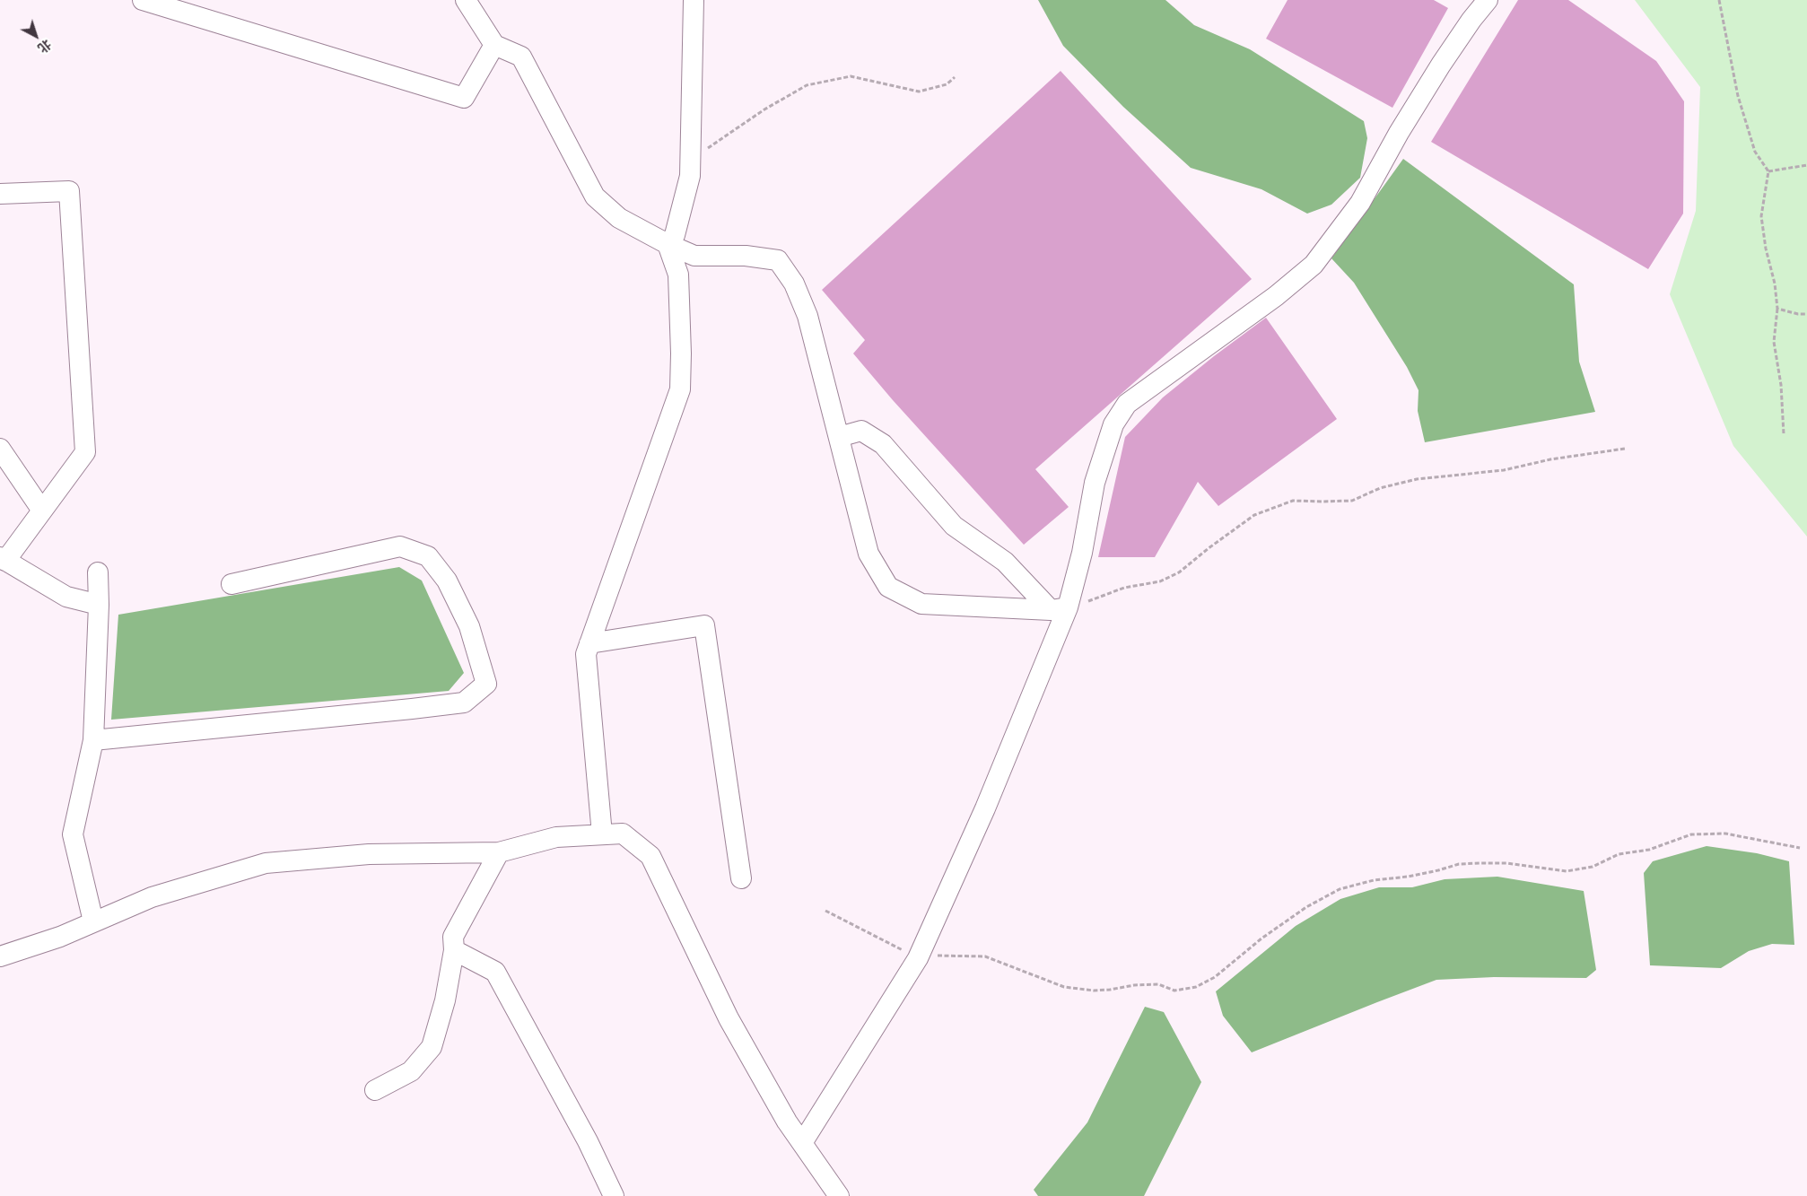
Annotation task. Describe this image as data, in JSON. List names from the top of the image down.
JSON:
{
  "north": "bottom right"
}
